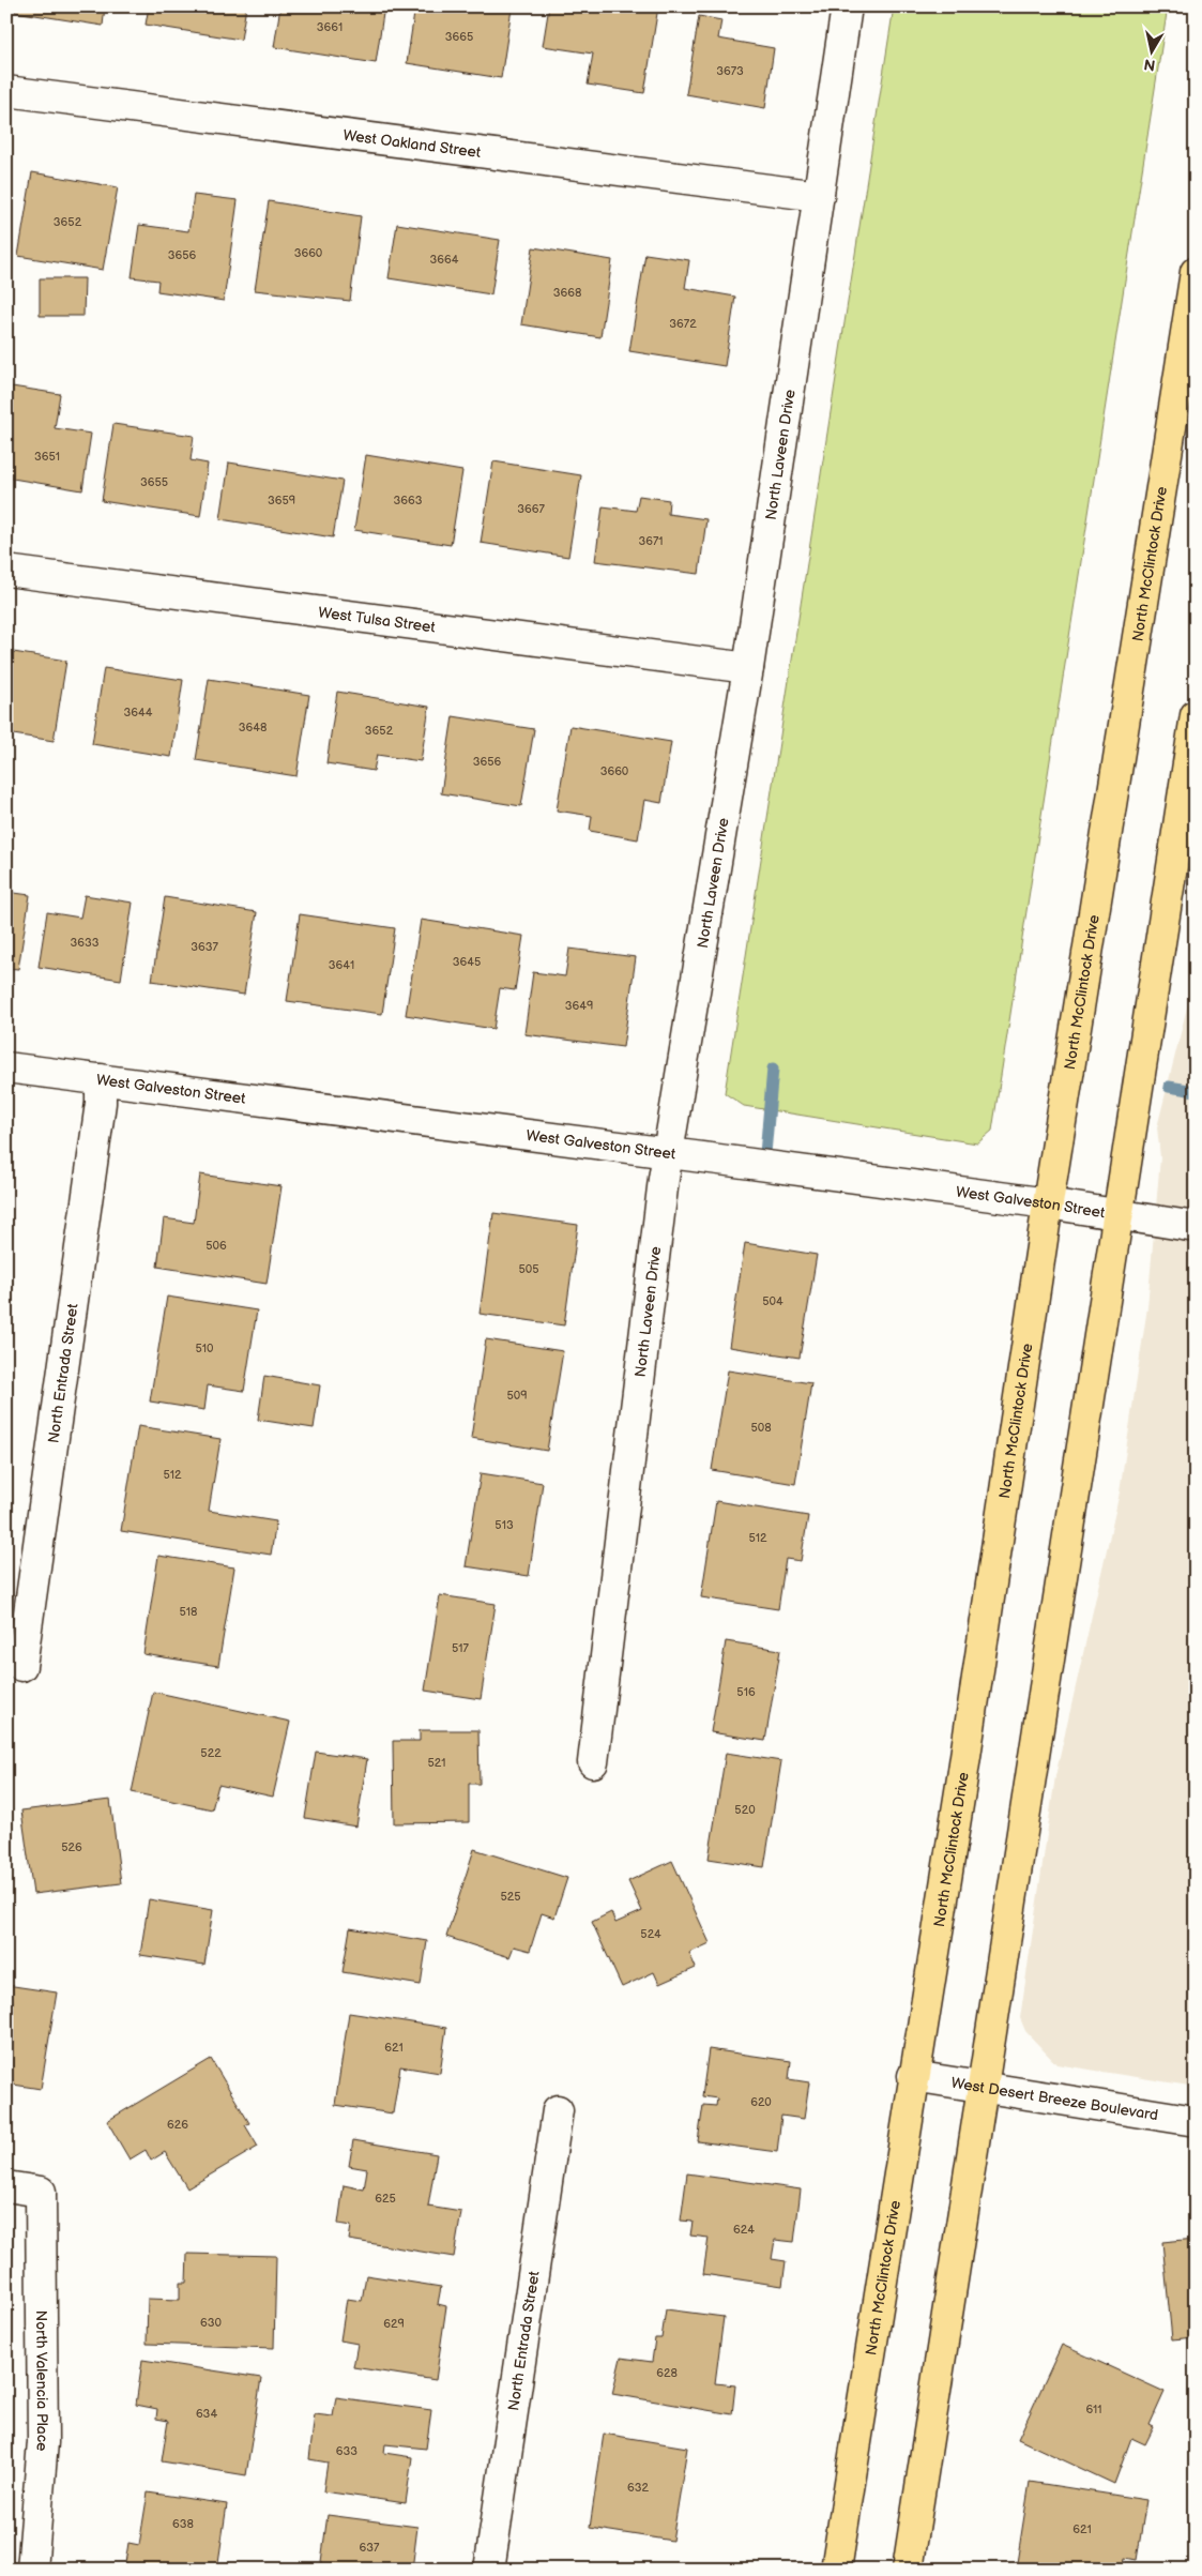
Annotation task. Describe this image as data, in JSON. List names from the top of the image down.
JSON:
{
  "streets": {
    "main road": ["North McClintock Drive"],
    "street": [
      "West Oakland Street",
      "North Laveen Drive",
      "West Tulsa Street",
      "West Galveston Street",
      "North Entrada Street",
      "West Desert Breeze Boulevard",
      "North Valencia Place"
    ]
  },
  "crossings": [
    ["West Oakland Street", "North Laveen Drive"],
    ["North Laveen Drive", "West Tulsa Street"],
    ["North Laveen Drive", "West Galveston Street"],
    ["North McClintock Drive", "West Galveston Street"],
    ["North McClintock Drive", "West Desert Breeze Boulevard"],
    ["West Galveston Street", "North Entrada Street"]
  ],
  "house_numbers": [
    "3661",
    "3665",
    "3673",
    "3652",
    "3660",
    "3656",
    "3664",
    "3668",
    "3672",
    "3651",
    "3655",
    "3659",
    "3663",
    "3667",
    "3671",
    "3644",
    "3648",
    "3652",
    "3656",
    "3660",
    "3633",
    "3637",
    "3645",
    "3641",
    "3649",
    "506",
    "505",
    "504",
    "510",
    "509",
    "508",
    "512",
    "513",
    "512",
    "518",
    "517",
    "516",
    "522",
    "521",
    "520",
    "526",
    "525",
    "524",
    "621",
    "620",
    "626",
    "625",
    "624",
    "630",
    "629",
    "628",
    "611",
    "634",
    "633",
    "632",
    "638",
    "621",
    "637"
  ],
  "north": "bottom"
}
